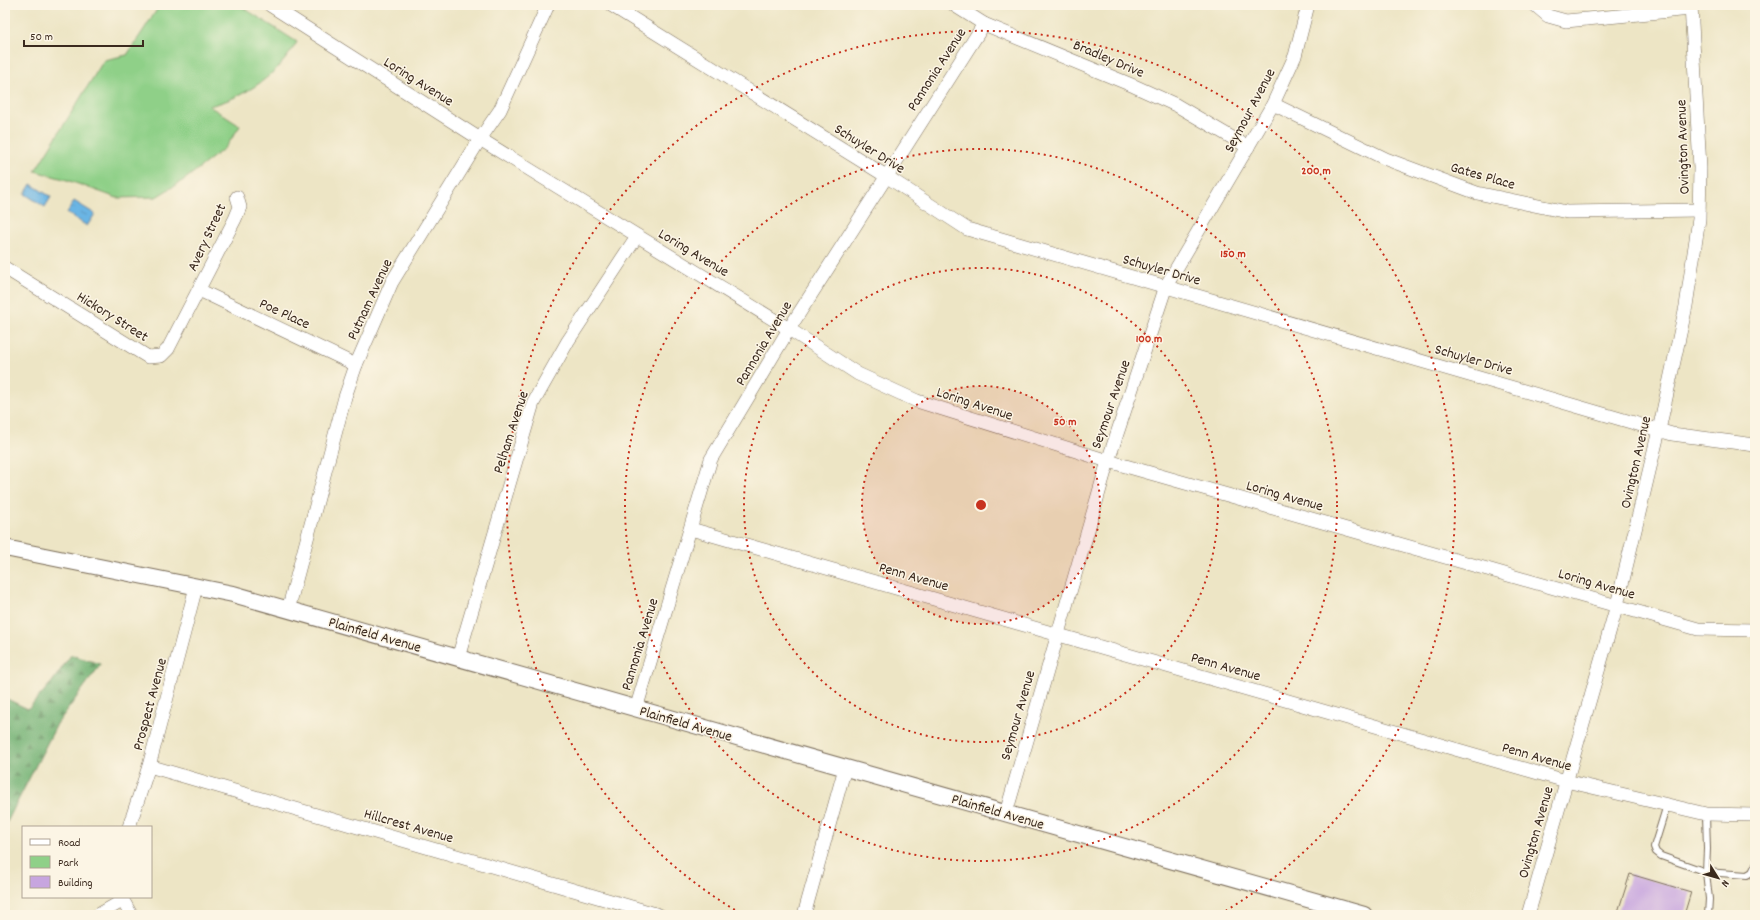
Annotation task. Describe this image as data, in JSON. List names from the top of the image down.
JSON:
{
  "streets": {
    "street": [
      "Bradley Drive",
      "Pannonia Avenue",
      "Loring Avenue",
      "Seymour Avenue",
      "Ovington Avenue",
      "Schuyler Drive",
      "Gates Place",
      "Avery Street",
      "Putnam Avenue",
      "Poe Place",
      "Hickory Street",
      "Pelham Avenue",
      "Penn Avenue",
      "Plainfield Avenue",
      "Prospect Avenue",
      "Hillcrest Avenue"
    ]
  },
  "crossings": [
    ["Bradley Drive", "Pannonia Avenue"],
    ["Bradley Drive", "Seymour Avenue"],
    ["Pannonia Avenue", "Loring Avenue"],
    ["Pannonia Avenue", "Schuyler Drive"],
    ["Pannonia Avenue", "Penn Avenue"],
    ["Pannonia Avenue", "Plainfield Avenue"],
    ["Loring Avenue", "Seymour Avenue"],
    ["Loring Avenue", "Ovington Avenue"],
    ["Loring Avenue", "Putnam Avenue"],
    ["Loring Avenue", "Pelham Avenue"],
    ["Seymour Avenue", "Schuyler Drive"],
    ["Seymour Avenue", "Gates Place"],
    ["Seymour Avenue", "Penn Avenue"],
    ["Seymour Avenue", "Plainfield Avenue"],
    ["Ovington Avenue", "Schuyler Drive"],
    ["Ovington Avenue", "Gates Place"],
    ["Ovington Avenue", "Penn Avenue"],
    ["Avery Street", "Poe Place"],
    ["Avery Street", "Hickory Street"],
    ["Putnam Avenue", "Poe Place"],
    ["Putnam Avenue", "Plainfield Avenue"],
    ["Poe Place", "Hickory Street"],
    ["Pelham Avenue", "Plainfield Avenue"],
    ["Plainfield Avenue", "Prospect Avenue"],
    ["Prospect Avenue", "Hillcrest Avenue"]
  ],
  "legend": ["Road", "Park", "Building"],
  "scale_bar": "50 m",
  "north": "bottom right",
  "rings": [
    "200 m",
    "150 m",
    "100 m",
    "50 m"
  ]
}
